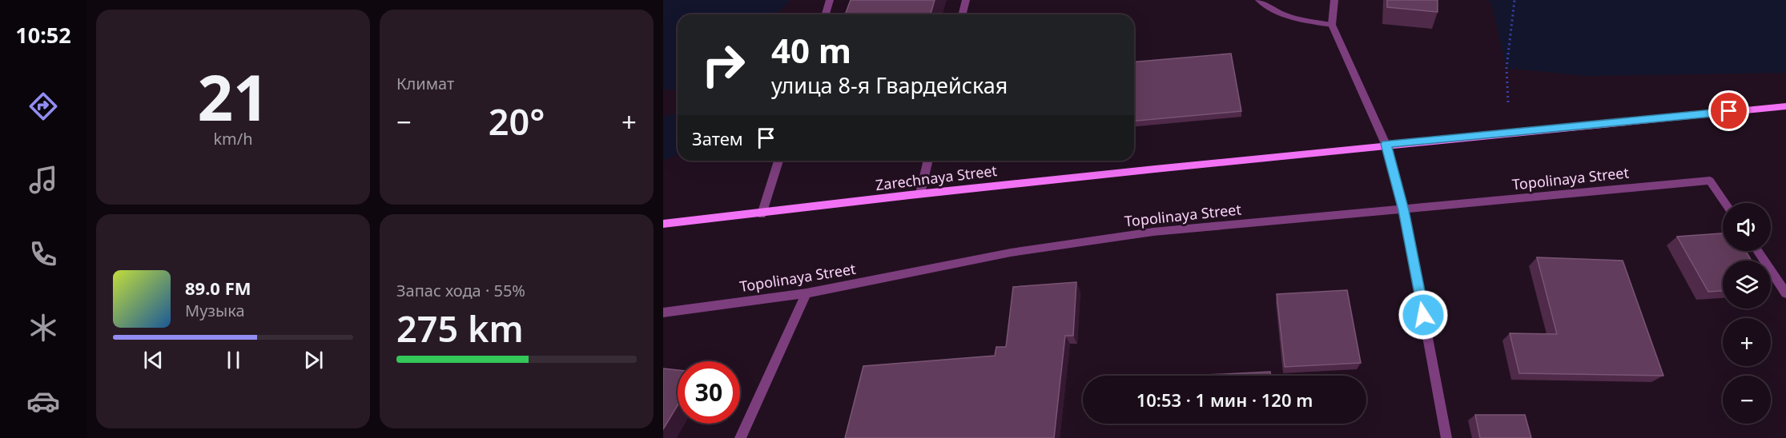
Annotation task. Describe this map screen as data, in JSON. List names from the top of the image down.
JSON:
{
  "streets": {
    "street": ["Zarechnaya Street", "Topolinaya Street"]
  },
  "page": {
    "tabs": "10:52",
    "tile": [
      ["21", "km/h"],
      "Климат",
      ["Запас хода · 55%", "275 km"]
    ],
    "turn": ["40 m", "улица 8-я Гвардейская"],
    "heat": ["−", "20°", "+"],
    "then": "Затем",
    "map_buttons": ["+", "−"],
    "song": ["89.0 FM", "Музыка"],
    "limit": "30",
    "trip": "10:53 · 1 мин · 120 m"
  }
}
